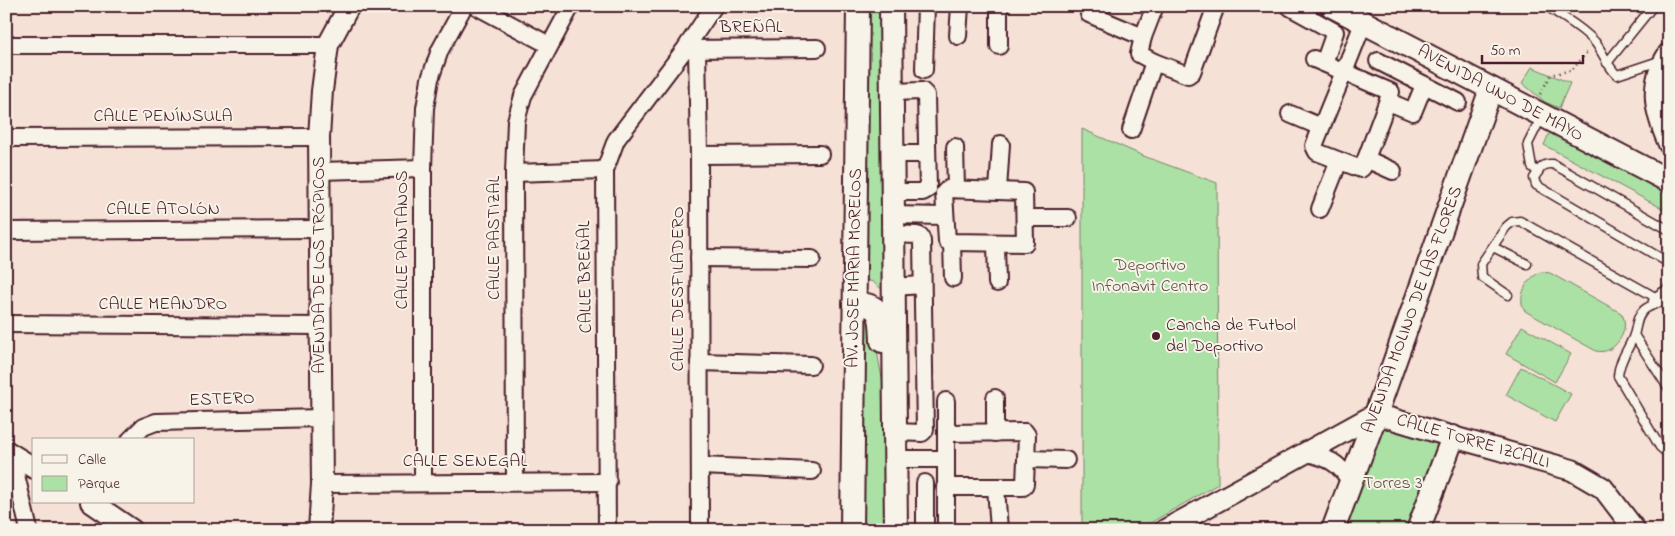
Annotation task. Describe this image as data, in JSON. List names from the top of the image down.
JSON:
{
  "streets": {
    "main road": ["AVENIDA UNO DE MAYO", "AV. JOSE MARIA MORELOS", "AVENIDA MOLINO DE LAS FLORES"],
    "street": [
      "BREÑAL",
      "CALLE PENÍNSULA",
      "CALLE ATOLÓN",
      "CALLE PASTIZAL",
      "CALLE PANTANOS",
      "AVENIDA DE LOS TRÓPICOS",
      "CALLE BREÑAL",
      "CALLE DESFILADERO",
      "CALLE MEANDRO",
      "ESTERO",
      "CALLE TORRE IZCALLI",
      "CALLE SENEGAL"
    ]
  },
  "crossings": [
    ["BREÑAL", "CALLE BREÑAL"],
    ["BREÑAL", "CALLE DESFILADERO"],
    ["AVENIDA UNO DE MAYO", "AVENIDA MOLINO DE LAS FLORES"],
    ["CALLE PENÍNSULA", "AVENIDA DE LOS TRÓPICOS"],
    ["CALLE ATOLÓN", "AVENIDA DE LOS TRÓPICOS"],
    ["CALLE PASTIZAL", "CALLE SENEGAL"],
    ["CALLE PANTANOS", "CALLE SENEGAL"],
    ["AVENIDA DE LOS TRÓPICOS", "CALLE MEANDRO"],
    ["AVENIDA DE LOS TRÓPICOS", "ESTERO"],
    ["AVENIDA DE LOS TRÓPICOS", "CALLE SENEGAL"],
    ["CALLE BREÑAL", "CALLE DESFILADERO"],
    ["CALLE BREÑAL", "CALLE SENEGAL"],
    ["AVENIDA MOLINO DE LAS FLORES", "CALLE TORRE IZCALLI"]
  ],
  "parks": ["Deportivo Infonavit Centro", "Torres 3"],
  "places": ["Cancha de Futbol del Deportivo"],
  "legend": ["Calle", "Parque"],
  "scale_bar": "50 m"
}
